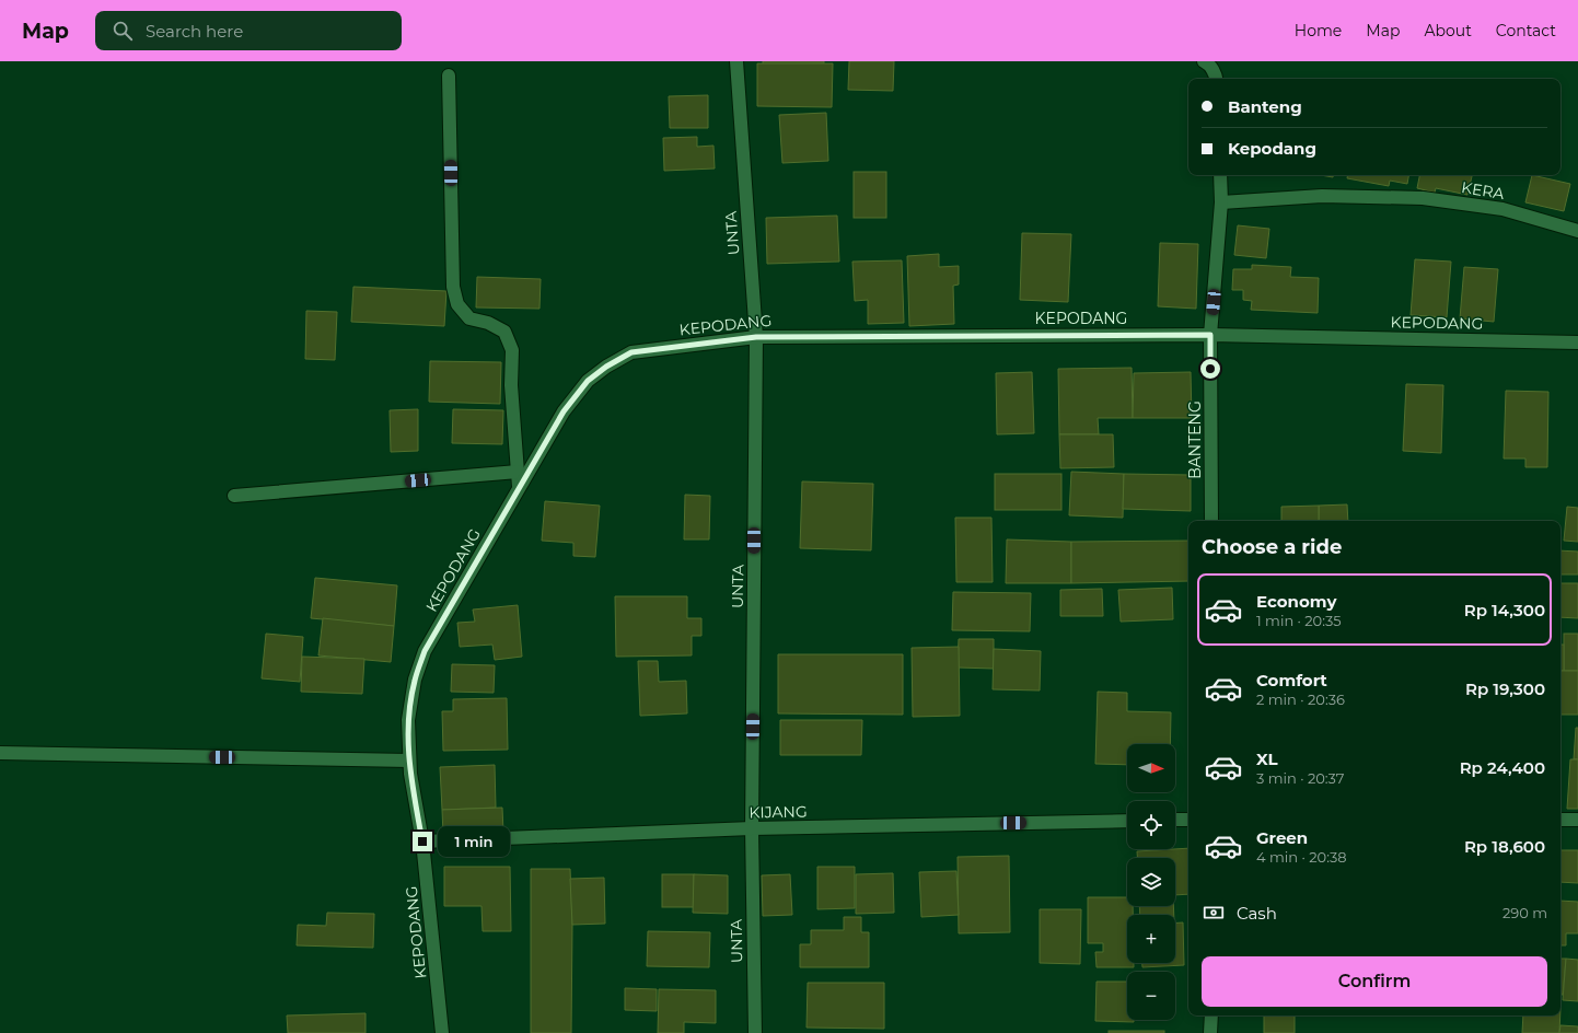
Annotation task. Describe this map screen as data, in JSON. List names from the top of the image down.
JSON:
{
  "streets": {
    "street": [
      "KERA",
      "UNTA",
      "KEPODANG",
      "BANTENG",
      "KIJANG"
    ]
  },
  "crossings": [
    ["KERA", "BANTENG"],
    ["UNTA", "KEPODANG"],
    ["UNTA", "KIJANG"],
    ["KEPODANG", "BANTENG"],
    ["KEPODANG", "KIJANG"]
  ],
  "north": "right",
  "page": {
    "header": "Map",
    "search": "Search here",
    "nav": [
      "Home",
      "Map",
      "About",
      "Contact"
    ],
    "banner": ["Banteng", "Kepodang"],
    "heading": "Choose a ride",
    "list": [
      {
        "name": "Economy",
        "note": "1 min · 20:35",
        "value": "Rp 14,300"
      },
      {
        "name": "Comfort",
        "note": "2 min · 20:36",
        "value": "Rp 19,300"
      },
      {
        "name": "XL",
        "note": "3 min · 20:37",
        "value": "Rp 24,400"
      },
      {
        "name": "Green",
        "note": "4 min · 20:38",
        "value": "Rp 18,600"
      }
    ],
    "map_buttons": ["+", "−"],
    "bubble": "1 min",
    "pay": ["Cash", "290 m"],
    "buttons": "Confirm"
  }
}
